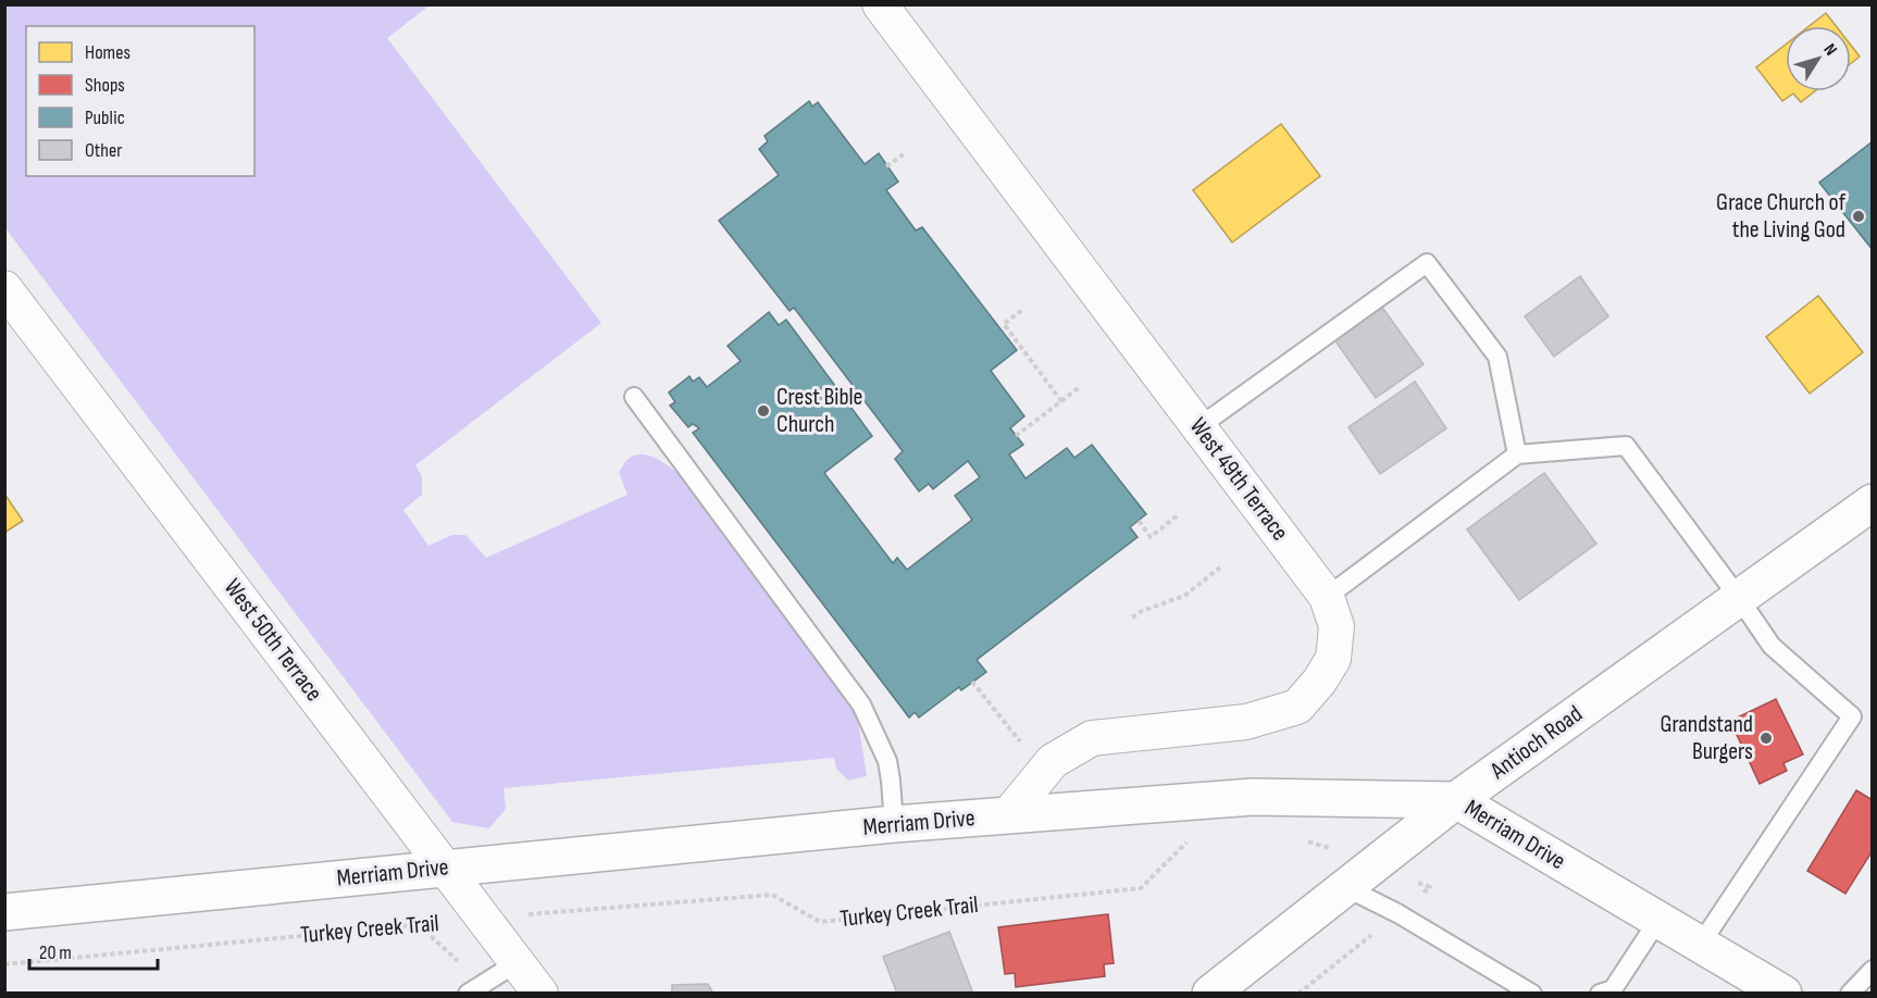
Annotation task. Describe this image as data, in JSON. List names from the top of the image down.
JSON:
{
  "streets": {
    "main road": ["Antioch Road", "Merriam Drive"],
    "street": ["West 49th Terrace", "West 50th Terrace"],
    "path": ["Turkey Creek Trail"]
  },
  "crossings": [
    ["West 49th Terrace", "Merriam Drive"],
    ["West 50th Terrace", "Merriam Drive"],
    ["West 50th Terrace", "Turkey Creek Trail"],
    ["Antioch Road", "Merriam Drive"]
  ],
  "places": ["Grace Church of the Living God", "Crest Bible Church", "Grandstand Burgers"],
  "legend": [
    "Homes",
    "Shops",
    "Public",
    "Other"
  ],
  "scale_bar": "20 m",
  "north": "top right"
}
